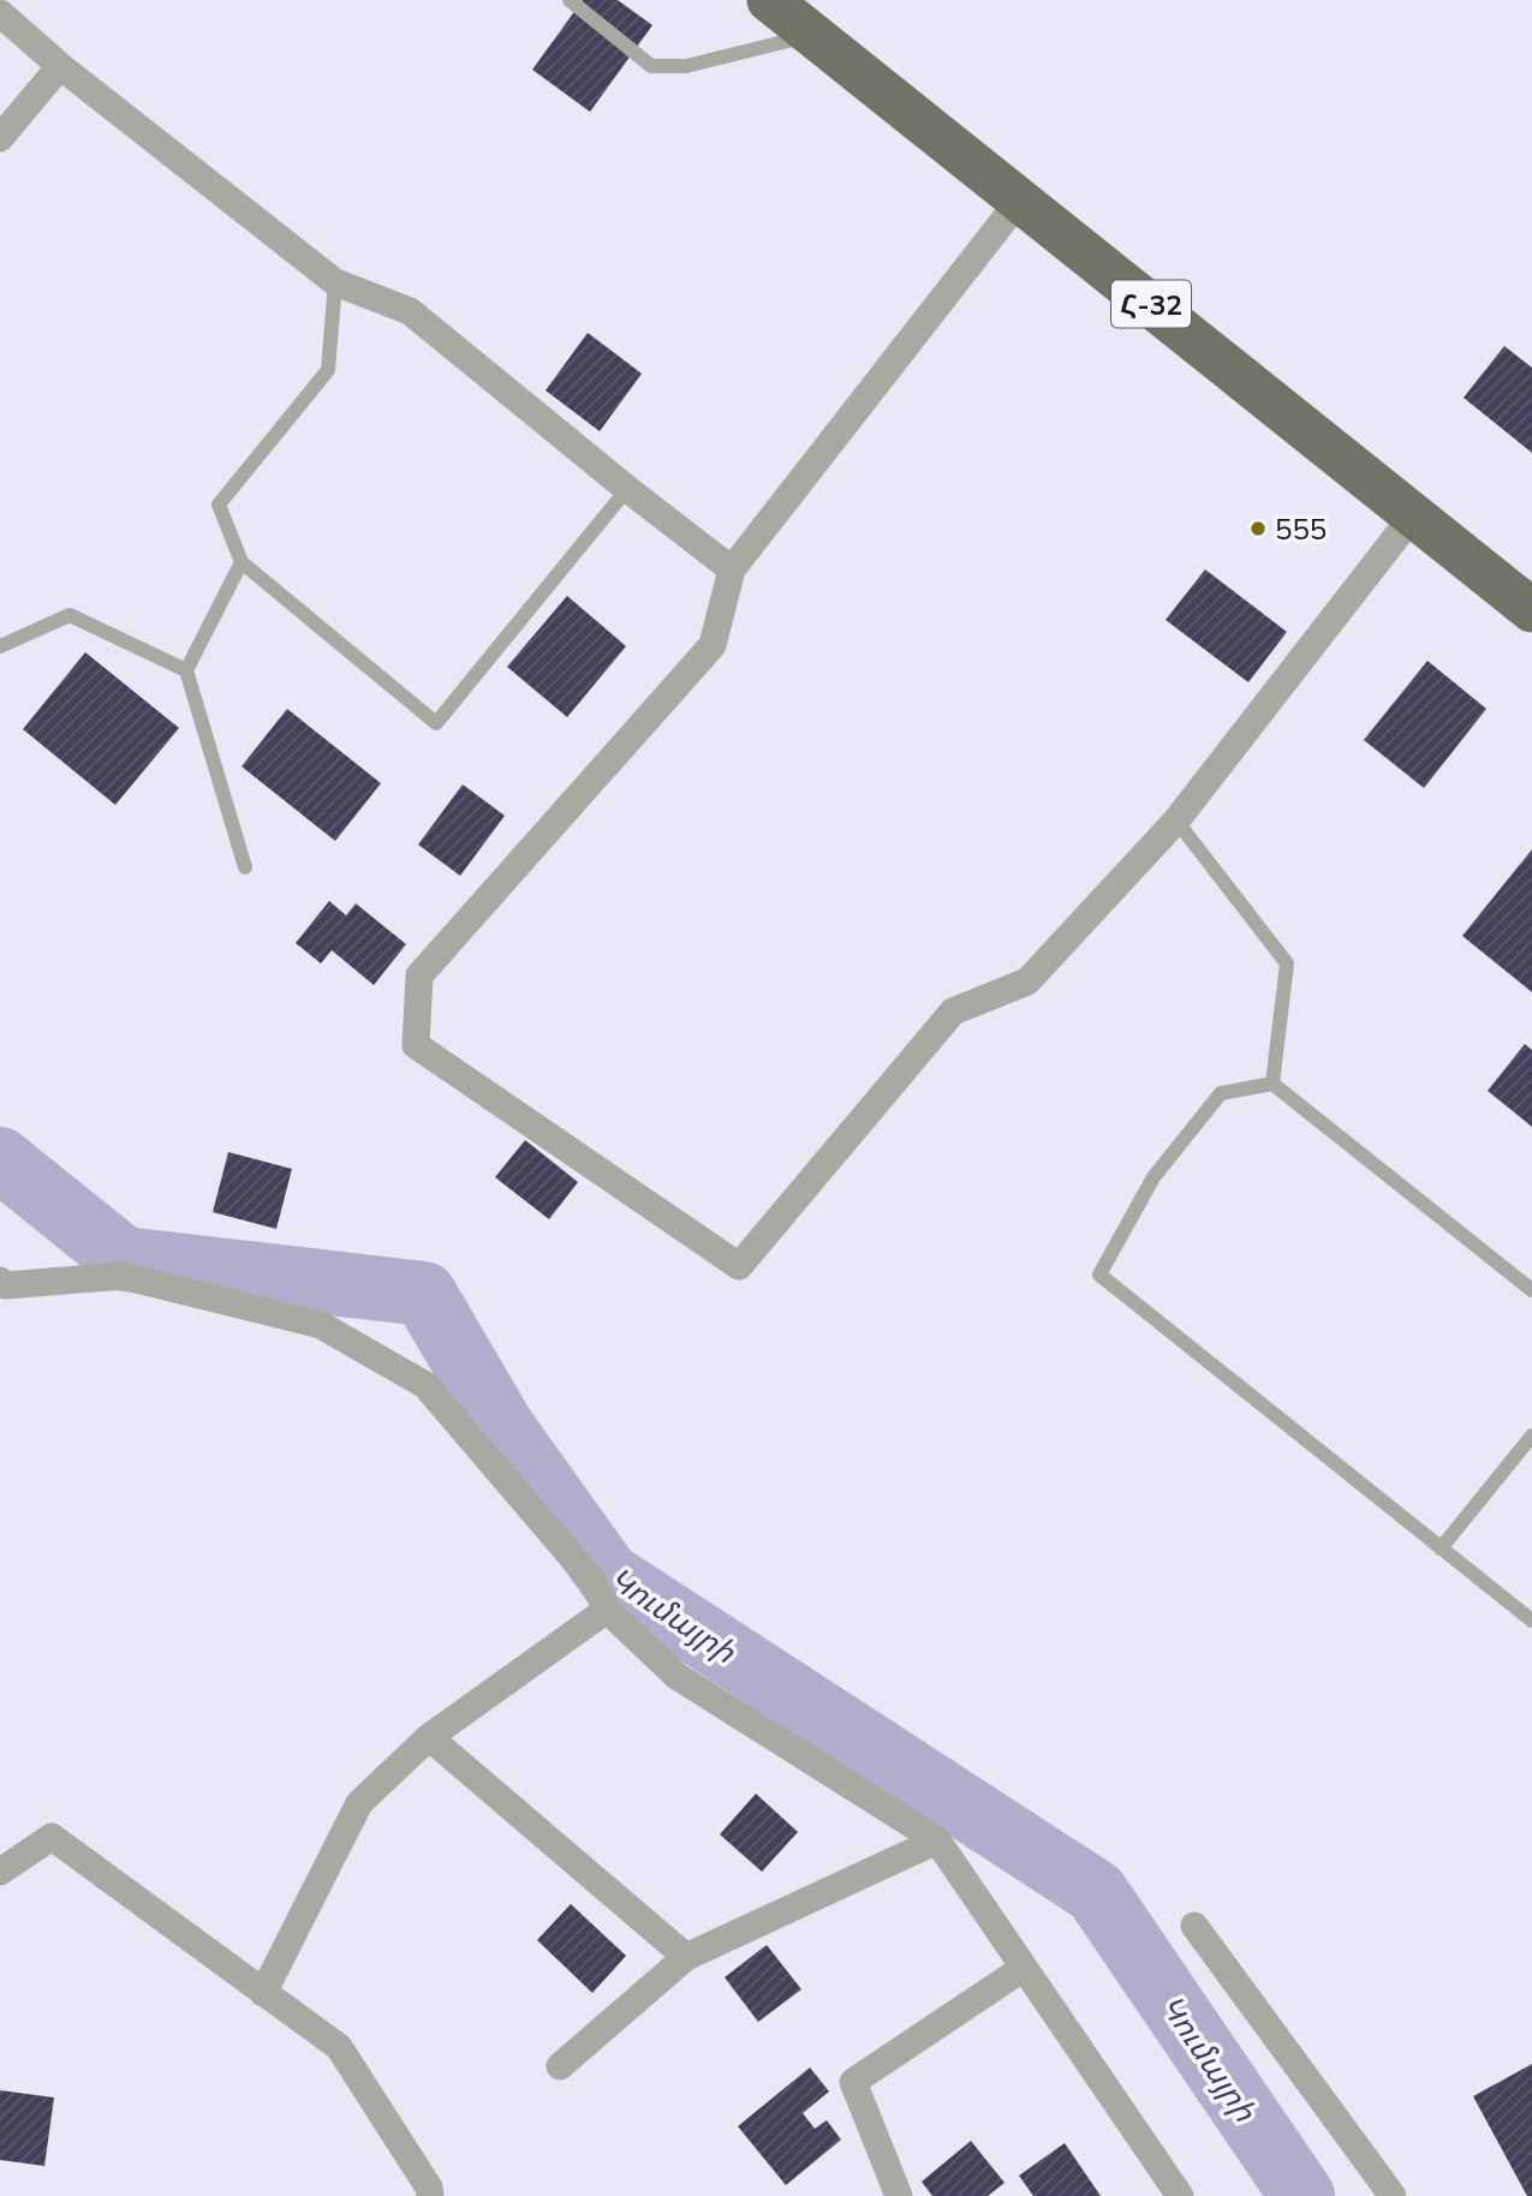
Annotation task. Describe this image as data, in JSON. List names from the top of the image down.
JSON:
{
  "streets": {
    "main road": ["Հ-32"]
  },
  "water": ["Կումայրի"],
  "places": ["555"]
}
